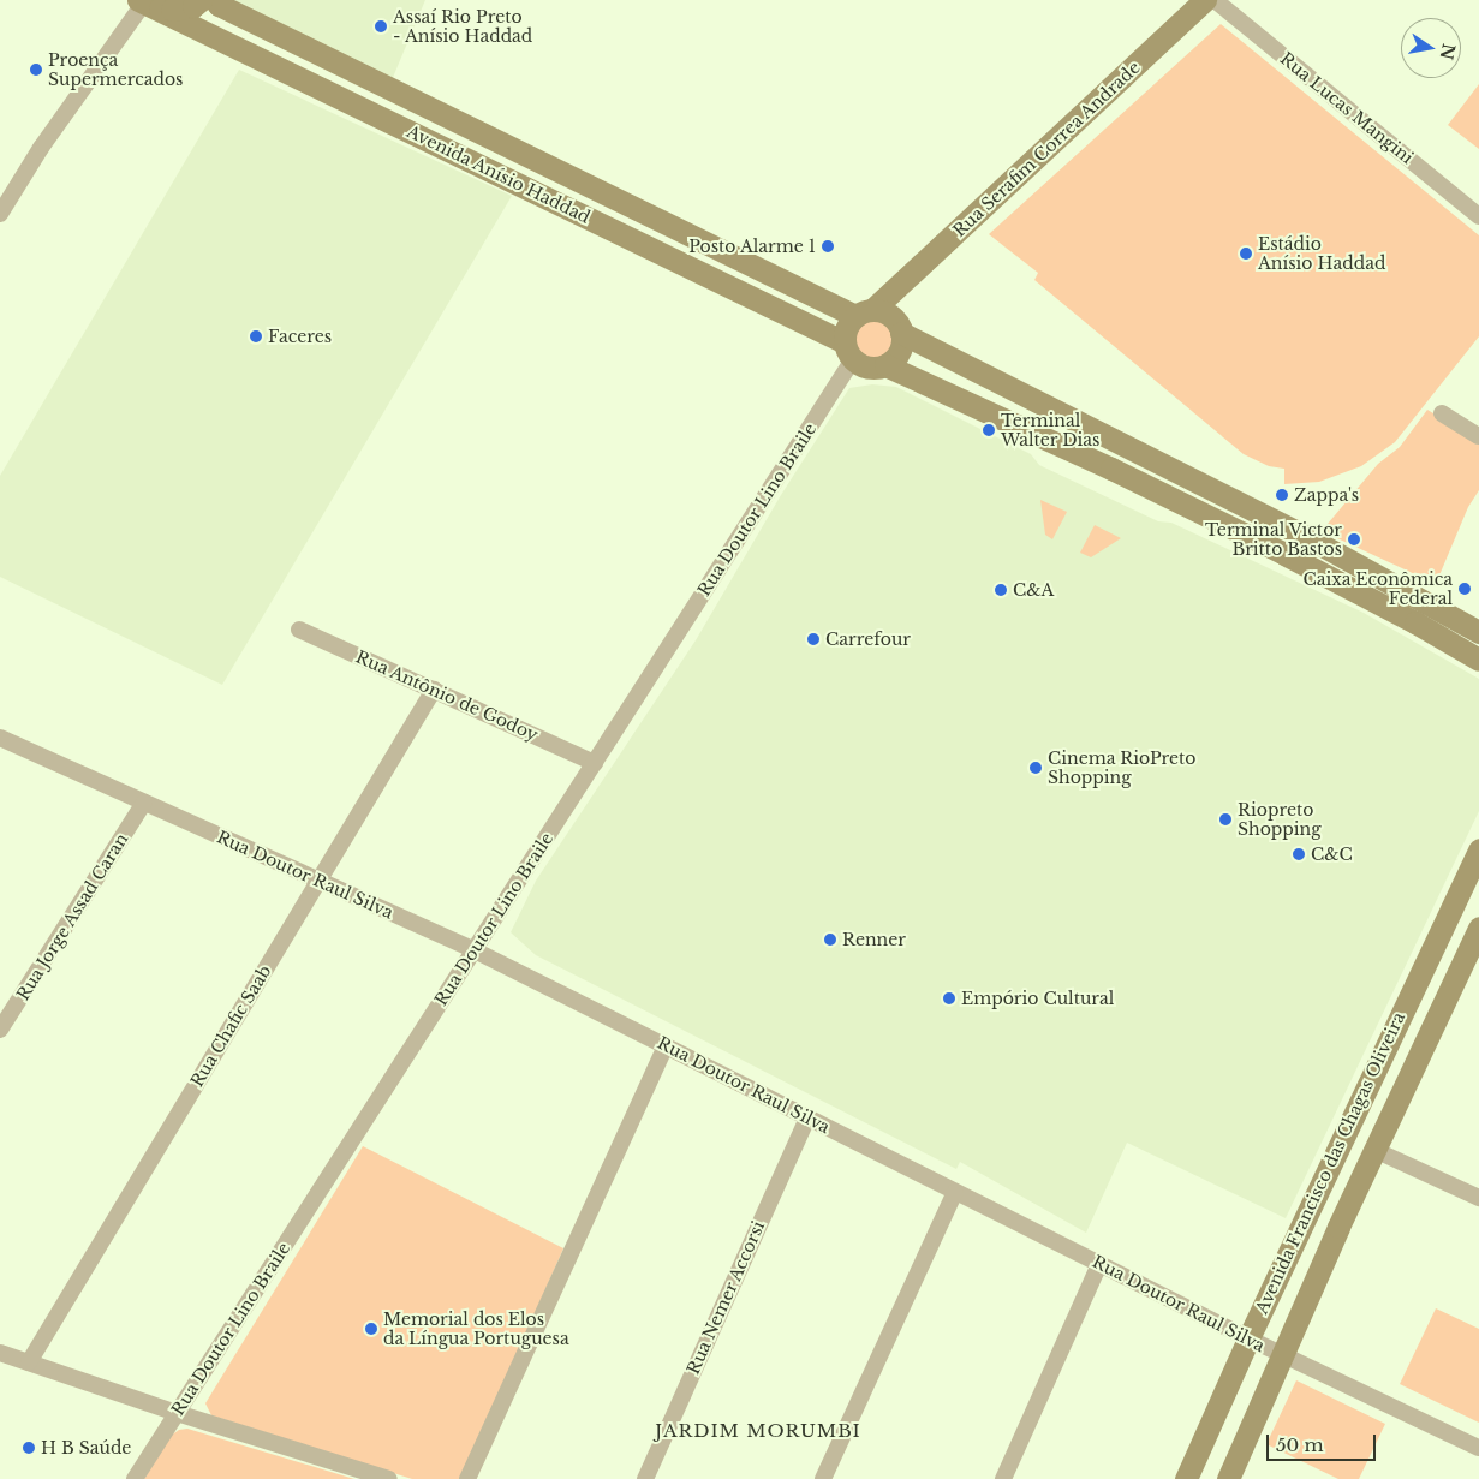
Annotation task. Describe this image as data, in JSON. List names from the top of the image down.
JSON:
{
  "streets": {
    "main road": ["Rua Serafim Correa Andrade", "Avenida Anísio Haddad", "Avenida Francisco das Chagas Oliveira"],
    "street": [
      "Rua Lucas Mangini",
      "Rua Doutor Lino Braile",
      "Rua Antônio de Godoy",
      "Rua Doutor Raul Silva",
      "Rua Jorge Assad Caran",
      "Rua Chafic Saab",
      "Rua Nemer Accorsi"
    ]
  },
  "crossings": [
    ["Rua Serafim Correa Andrade", "Avenida Anísio Haddad"],
    ["Rua Serafim Correa Andrade", "Rua Doutor Lino Braile"],
    ["Avenida Anísio Haddad", "Rua Doutor Lino Braile"],
    ["Rua Doutor Lino Braile", "Rua Antônio de Godoy"],
    ["Rua Doutor Lino Braile", "Rua Doutor Raul Silva"],
    ["Rua Antônio de Godoy", "Rua Chafic Saab"],
    ["Rua Doutor Raul Silva", "Rua Jorge Assad Caran"],
    ["Rua Doutor Raul Silva", "Rua Chafic Saab"],
    ["Rua Doutor Raul Silva", "Avenida Francisco das Chagas Oliveira"],
    ["Rua Doutor Raul Silva", "Rua Nemer Accorsi"]
  ],
  "districts": ["JARDIM MORUMBI"],
  "places": [
    "Assaí Rio Preto - Anísio Haddad",
    "Proença Supermercados",
    "Posto Alarme 1",
    "Estádio Anísio Haddad",
    "Faceres",
    "Terminal Walter Dias",
    "Zappa's",
    "Terminal Victor Britto Bastos",
    "Caixa Econômica Federal",
    "C&A",
    "Carrefour",
    "Cinema RioPreto Shopping",
    "Riopreto Shopping",
    "C&C",
    "Renner",
    "Empório Cultural",
    "Memorial dos Elos da Língua Portuguesa",
    "H B Saúde"
  ],
  "scale_bar": "50 m",
  "north": "right"
}
